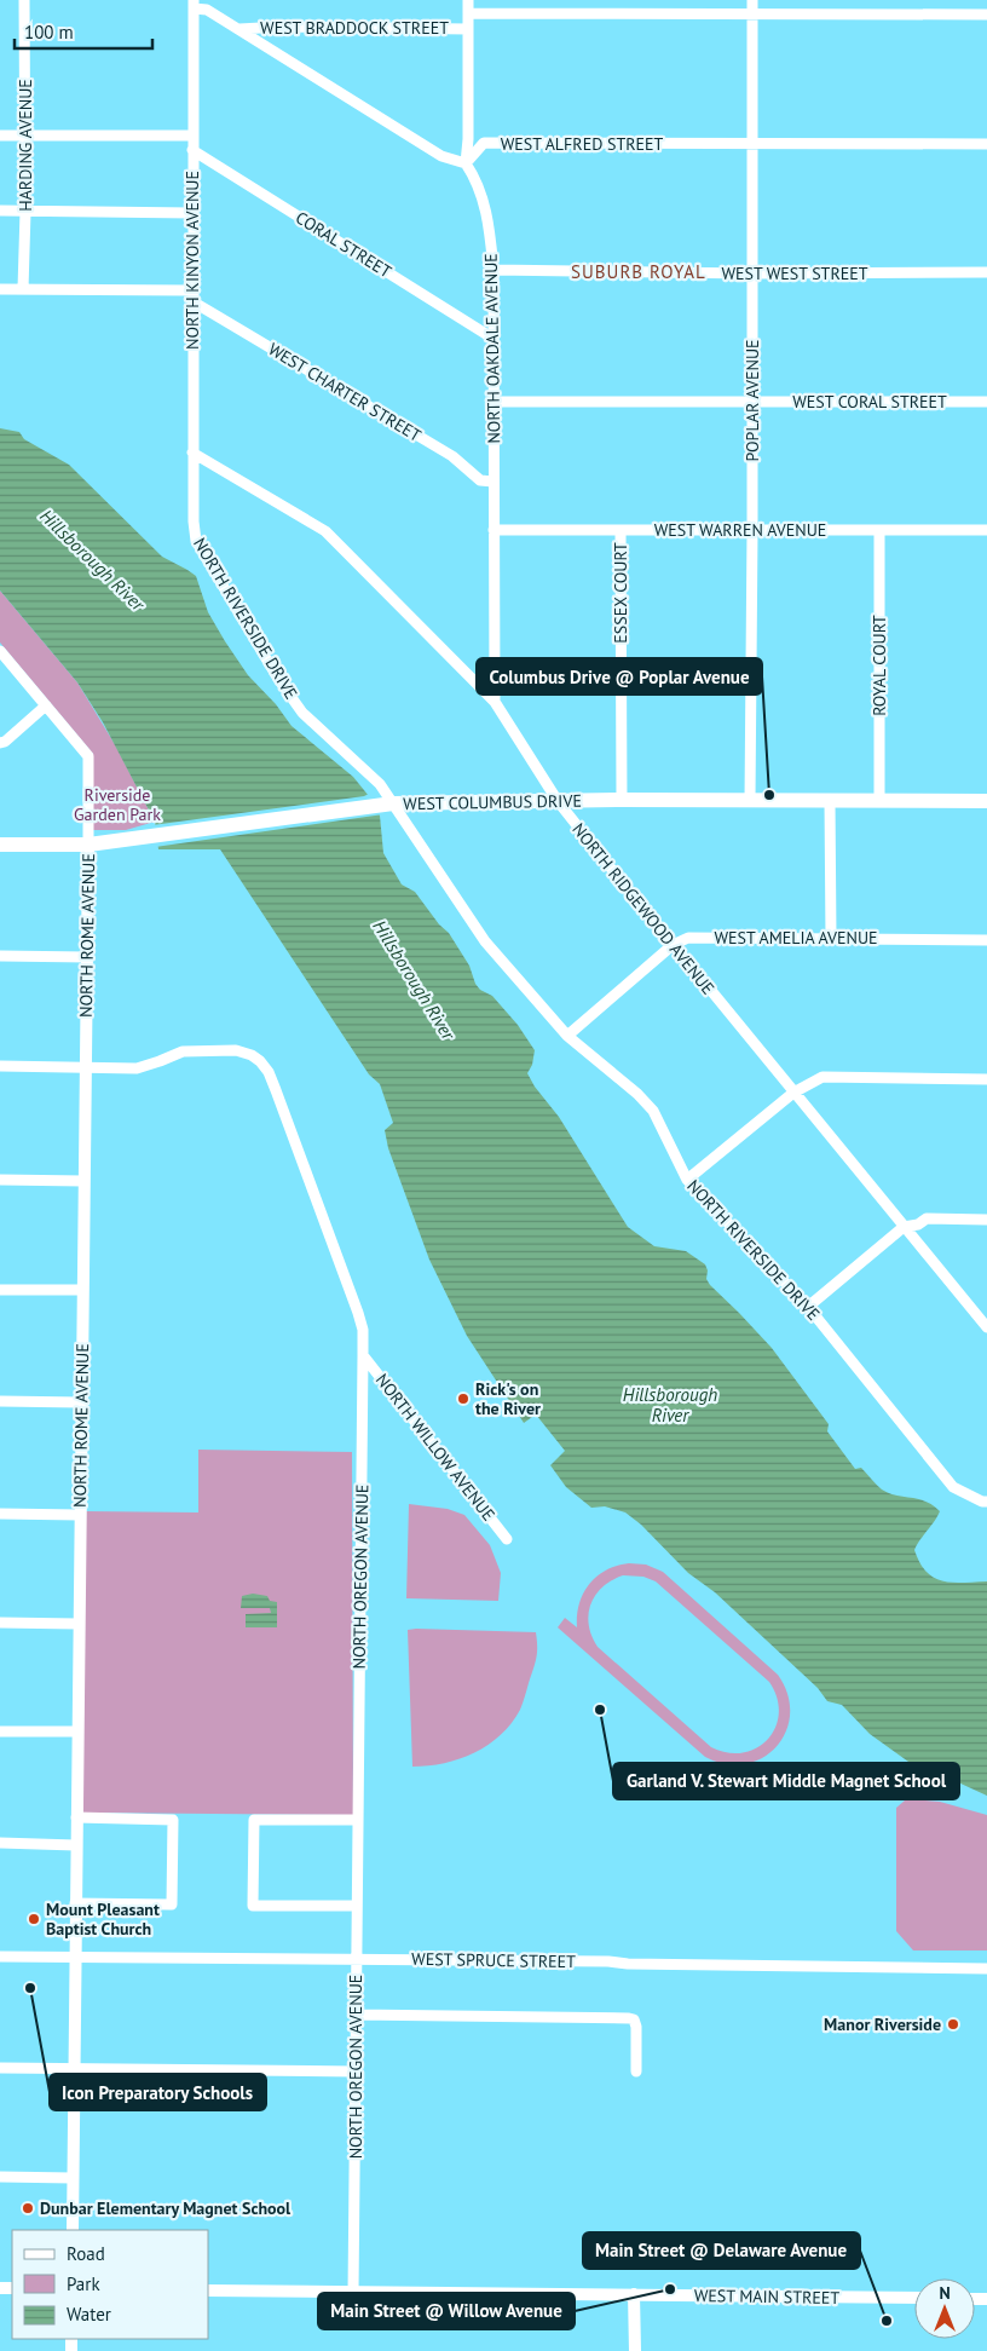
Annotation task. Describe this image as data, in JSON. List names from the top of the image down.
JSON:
{
  "streets": {
    "main road": ["WEST COLUMBUS DRIVE"],
    "street": [
      "WEST BRADDOCK STREET",
      "WEST ALFRED STREET",
      "HARDING AVENUE",
      "CORAL STREET",
      "NORTH KINYON AVENUE",
      "WEST WEST STREET",
      "NORTH OAKDALE AVENUE",
      "WEST CHARTER STREET",
      "POPLAR AVENUE",
      "WEST CORAL STREET",
      "WEST WARREN AVENUE",
      "ESSEX COURT",
      "NORTH RIVERSIDE DRIVE",
      "ROYAL COURT",
      "NORTH RIDGEWOOD AVENUE",
      "NORTH ROME AVENUE",
      "WEST AMELIA AVENUE",
      "NORTH WILLOW AVENUE",
      "NORTH OREGON AVENUE",
      "WEST SPRUCE STREET",
      "WEST MAIN STREET"
    ]
  },
  "crossings": [
    ["WEST BRADDOCK STREET", "POPLAR AVENUE"],
    ["WEST ALFRED STREET", "NORTH OAKDALE AVENUE"],
    ["WEST ALFRED STREET", "POPLAR AVENUE"],
    ["CORAL STREET", "NORTH KINYON AVENUE"],
    ["CORAL STREET", "NORTH OAKDALE AVENUE"],
    ["NORTH KINYON AVENUE", "WEST CHARTER STREET"],
    ["NORTH KINYON AVENUE", "NORTH RIVERSIDE DRIVE"],
    ["NORTH KINYON AVENUE", "NORTH RIDGEWOOD AVENUE"],
    ["WEST WEST STREET", "NORTH OAKDALE AVENUE"],
    ["WEST WEST STREET", "POPLAR AVENUE"],
    ["NORTH OAKDALE AVENUE", "WEST CHARTER STREET"],
    ["NORTH OAKDALE AVENUE", "WEST WARREN AVENUE"],
    ["NORTH OAKDALE AVENUE", "NORTH RIDGEWOOD AVENUE"],
    ["POPLAR AVENUE", "WEST CORAL STREET"],
    ["POPLAR AVENUE", "WEST WARREN AVENUE"],
    ["POPLAR AVENUE", "WEST COLUMBUS DRIVE"],
    ["WEST WARREN AVENUE", "ESSEX COURT"],
    ["WEST WARREN AVENUE", "ROYAL COURT"],
    ["ESSEX COURT", "WEST COLUMBUS DRIVE"],
    ["NORTH RIVERSIDE DRIVE", "WEST COLUMBUS DRIVE"],
    ["NORTH RIVERSIDE DRIVE", "WEST AMELIA AVENUE"],
    ["ROYAL COURT", "WEST COLUMBUS DRIVE"],
    ["WEST COLUMBUS DRIVE", "NORTH RIDGEWOOD AVENUE"],
    ["WEST COLUMBUS DRIVE", "NORTH ROME AVENUE"],
    ["NORTH RIDGEWOOD AVENUE", "WEST AMELIA AVENUE"],
    ["NORTH ROME AVENUE", "NORTH OREGON AVENUE"],
    ["NORTH ROME AVENUE", "WEST SPRUCE STREET"],
    ["NORTH WILLOW AVENUE", "NORTH OREGON AVENUE"],
    ["NORTH OREGON AVENUE", "WEST SPRUCE STREET"],
    ["NORTH OREGON AVENUE", "WEST MAIN STREET"]
  ],
  "districts": ["SUBURB ROYAL"],
  "water": ["Hillsborough River"],
  "parks": ["Riverside Garden Park"],
  "places": [
    "Columbus Drive @ Poplar Avenue",
    "Rick's on the River",
    "Garland V. Stewart Middle Magnet School",
    "Mount Pleasant Baptist Church",
    "Icon Preparatory Schools",
    "Manor Riverside",
    "Dunbar Elementary Magnet School",
    "Main Street @ Willow Avenue",
    "Main Street @ Delaware Avenue"
  ],
  "legend": ["Road", "Park", "Water"],
  "scale_bar": "100 m",
  "north": "top"
}
